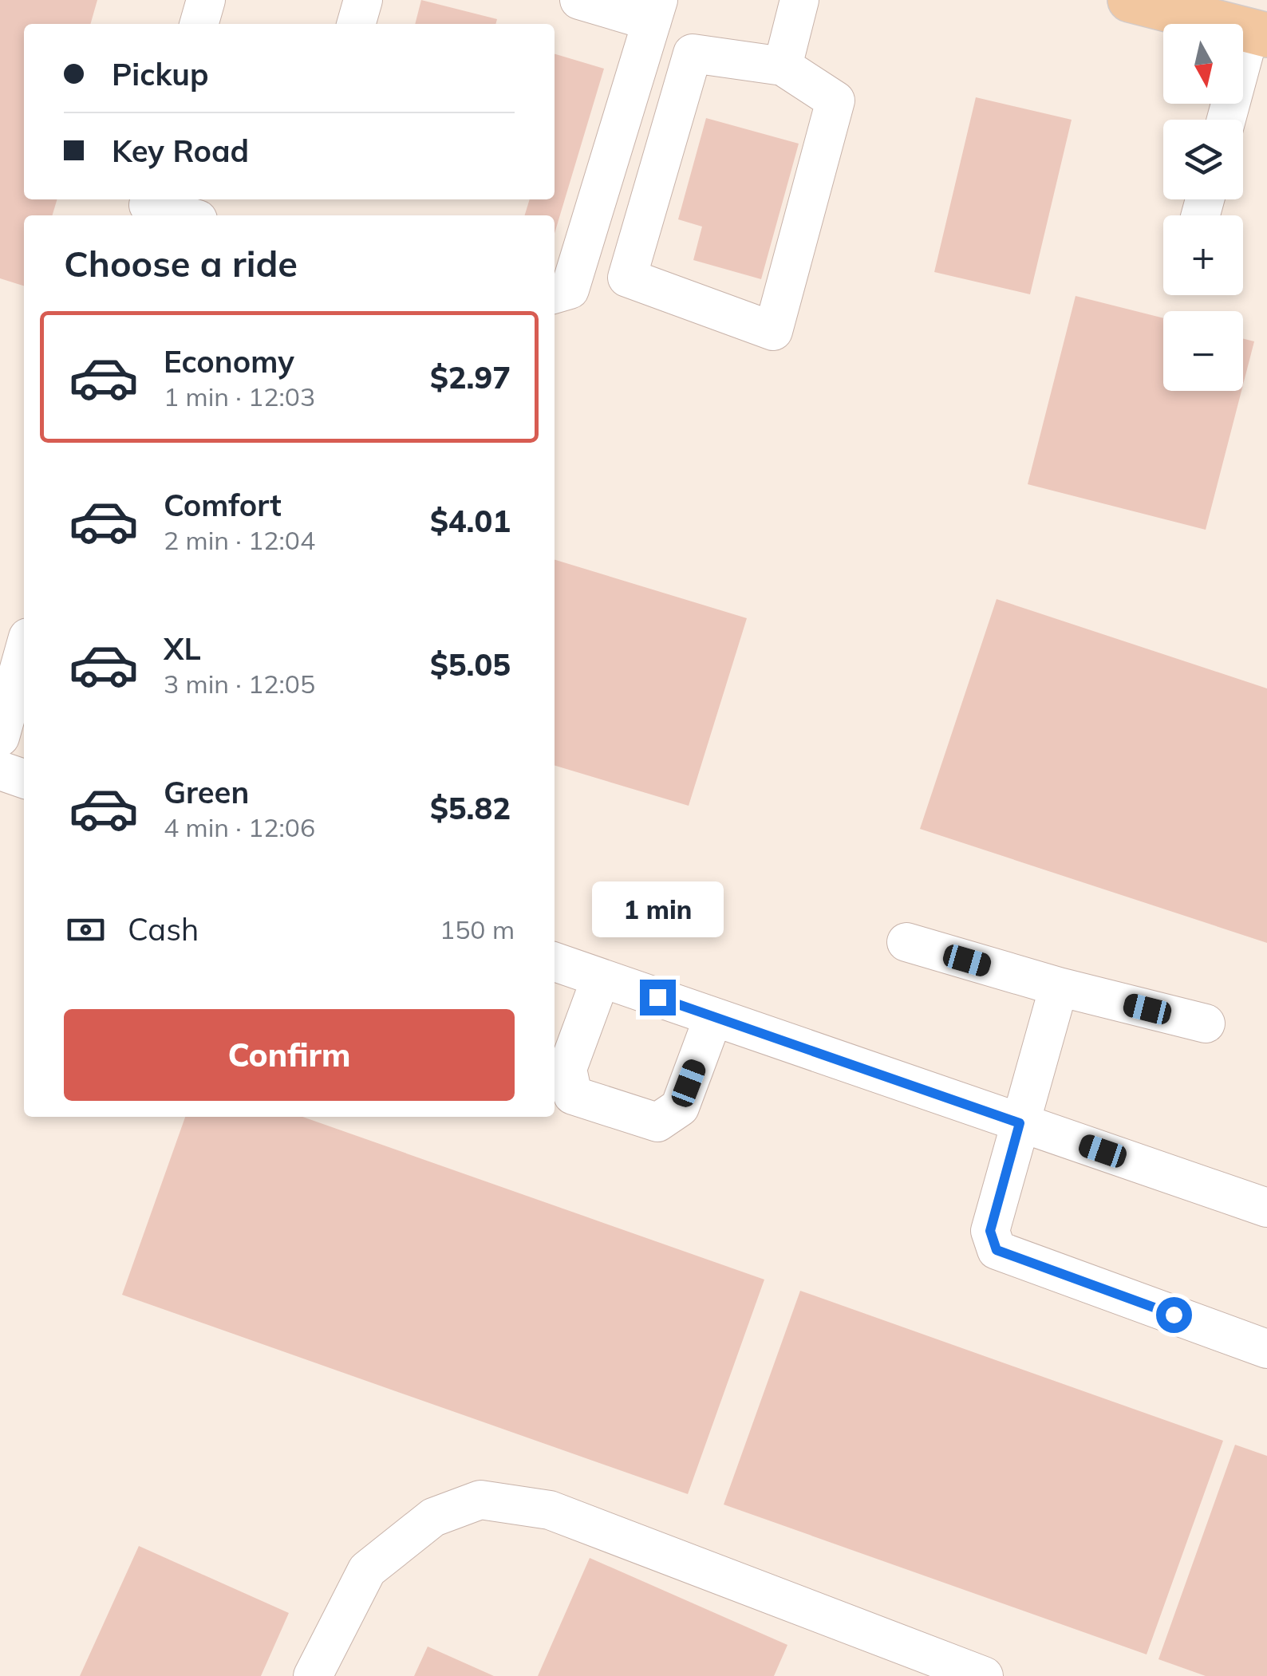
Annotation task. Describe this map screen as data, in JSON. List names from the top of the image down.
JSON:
{
  "north": "bottom",
  "page": {
    "map_buttons": ["+", "−"],
    "banner": ["Pickup", "Key Road"],
    "heading": "Choose a ride",
    "list": [
      {
        "name": "Economy",
        "note": "1 min · 12:03",
        "value": "$2.97"
      },
      {
        "name": "Comfort",
        "note": "2 min · 12:04",
        "value": "$4.01"
      },
      {
        "name": "XL",
        "note": "3 min · 12:05",
        "value": "$5.05"
      },
      {
        "name": "Green",
        "note": "4 min · 12:06",
        "value": "$5.82"
      }
    ],
    "bubble": "1 min",
    "pay": ["Cash", "150 m"],
    "buttons": "Confirm"
  }
}
